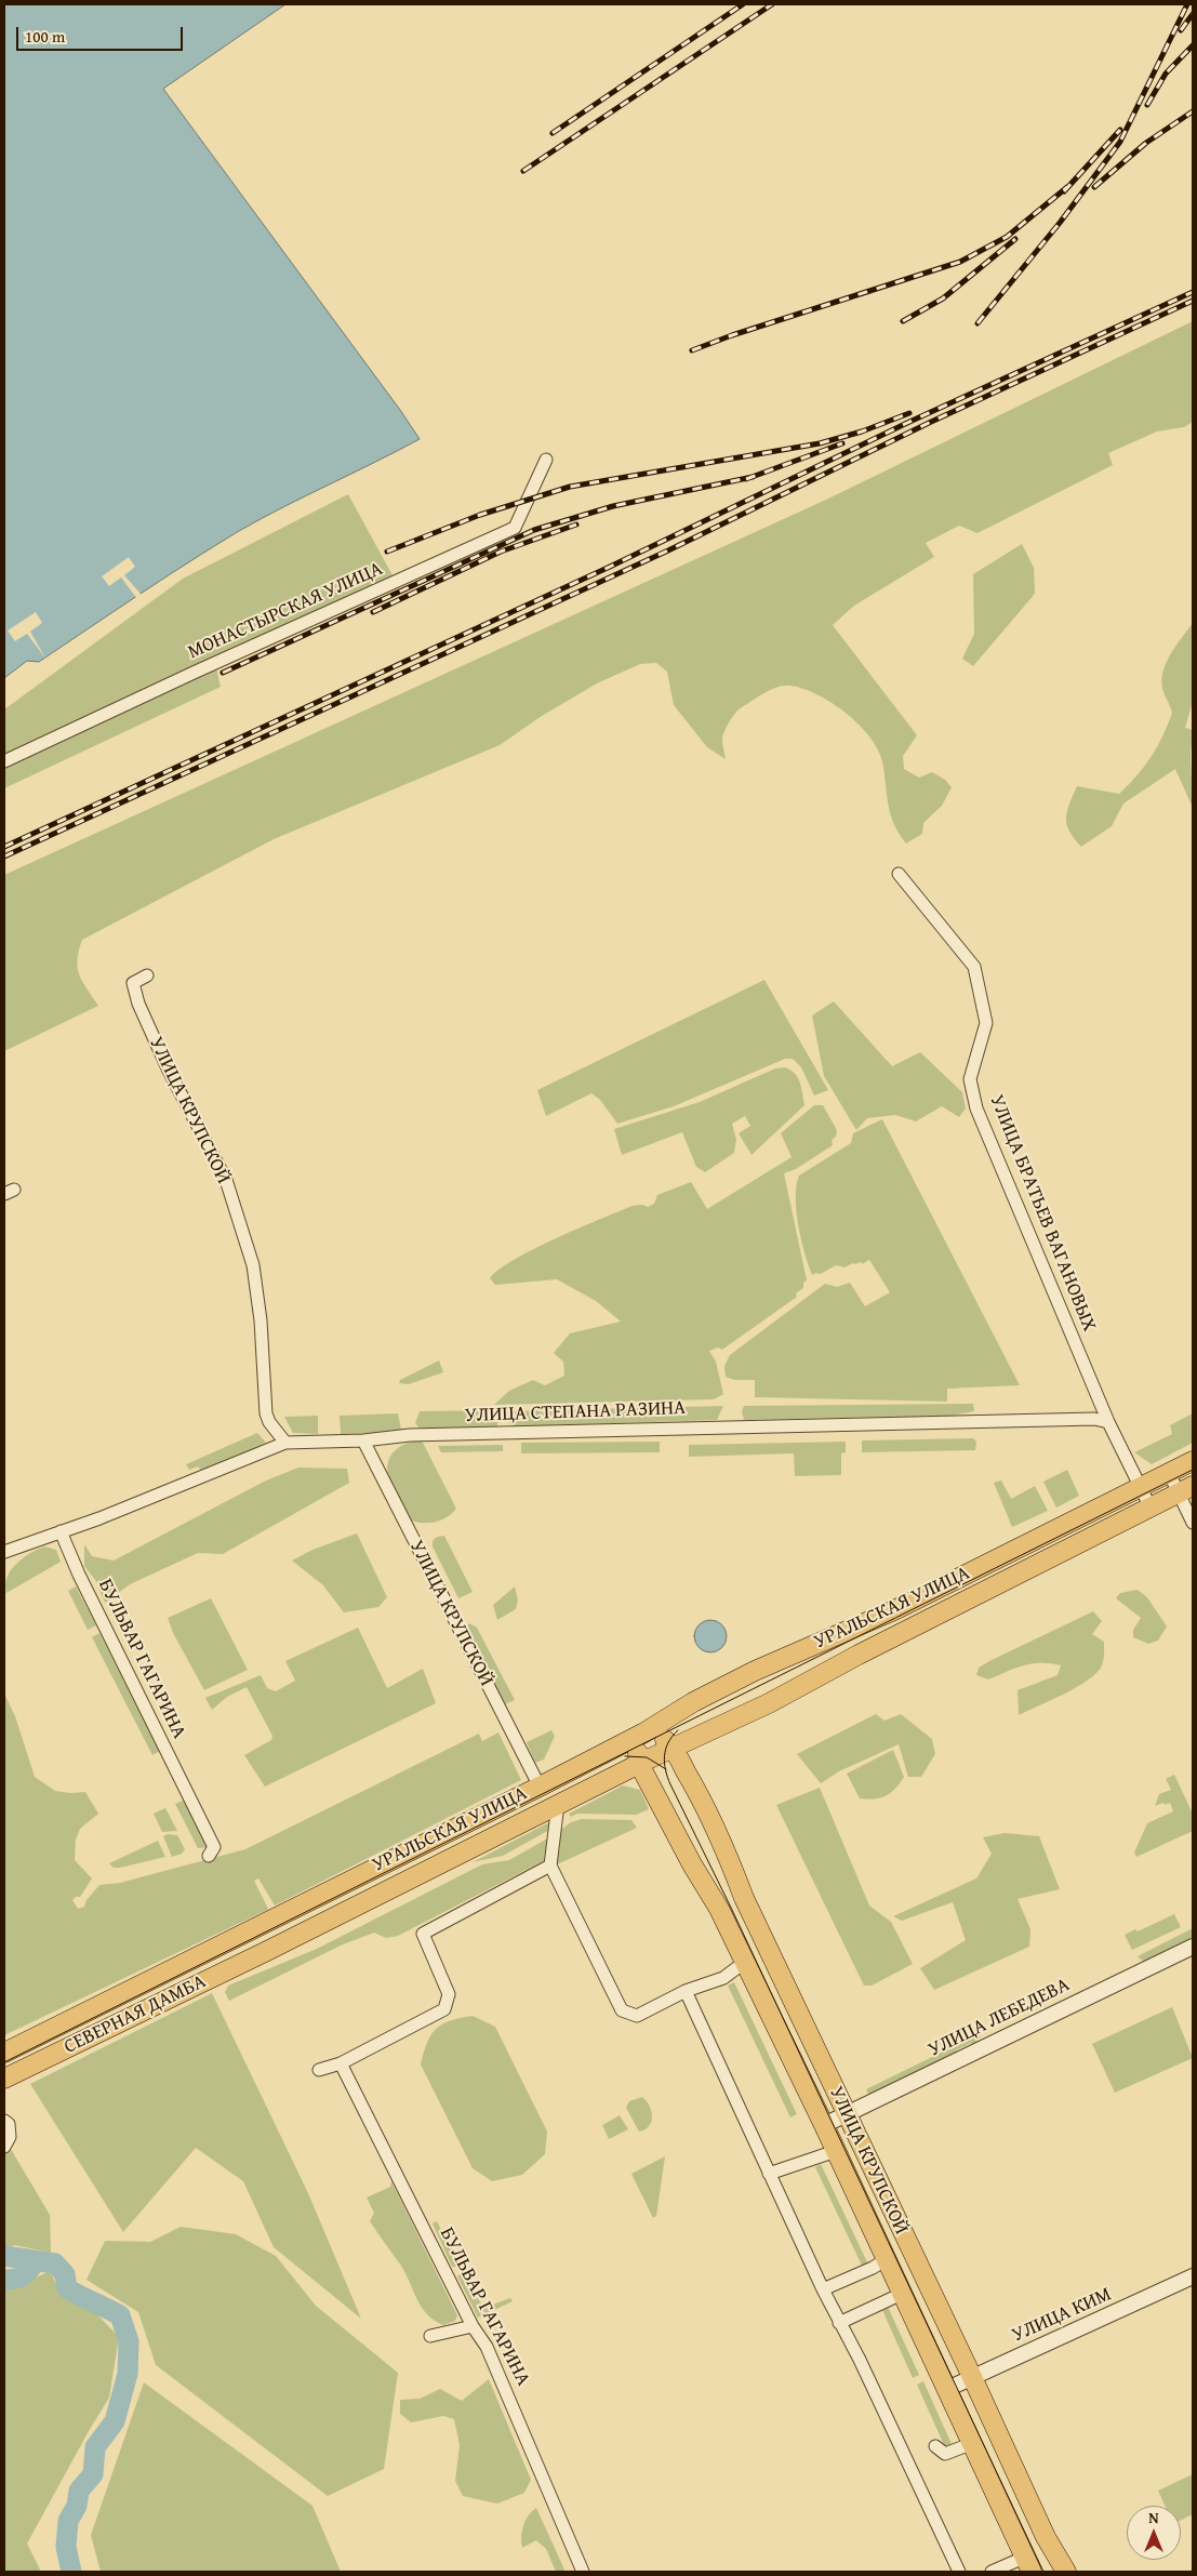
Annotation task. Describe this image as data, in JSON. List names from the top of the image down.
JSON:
{
  "streets": {
    "main road": ["УЛИЦА КРУПСКОЙ", "УРАЛЬСКАЯ УЛИЦА", "СЕВЕРНАЯ ДАМБА"],
    "street": [
      "МОНАСТЫРСКАЯ УЛИЦА",
      "УЛИЦА БРАТЬЕВ ВАГАНОВЫХ",
      "УЛИЦА СТЕПАНА РАЗИНА",
      "БУЛЬВАР ГАГАРИНА",
      "УЛИЦА ЛЕБЕДЕВА",
      "УЛИЦА КИМ"
    ]
  },
  "crossings": [
    ["УЛИЦА КРУПСКОЙ", "УЛИЦА СТЕПАНА РАЗИНА"],
    ["УЛИЦА КРУПСКОЙ", "УРАЛЬСКАЯ УЛИЦА"],
    ["УЛИЦА КРУПСКОЙ", "УЛИЦА ЛЕБЕДЕВА"],
    ["УЛИЦА КРУПСКОЙ", "УЛИЦА КИМ"],
    ["УЛИЦА БРАТЬЕВ ВАГАНОВЫХ", "УЛИЦА СТЕПАНА РАЗИНА"],
    ["УЛИЦА БРАТЬЕВ ВАГАНОВЫХ", "УРАЛЬСКАЯ УЛИЦА"],
    ["УЛИЦА СТЕПАНА РАЗИНА", "БУЛЬВАР ГАГАРИНА"],
    ["УРАЛЬСКАЯ УЛИЦА", "СЕВЕРНАЯ ДАМБА"]
  ],
  "scale_bar": "100 m",
  "north": "top"
}
